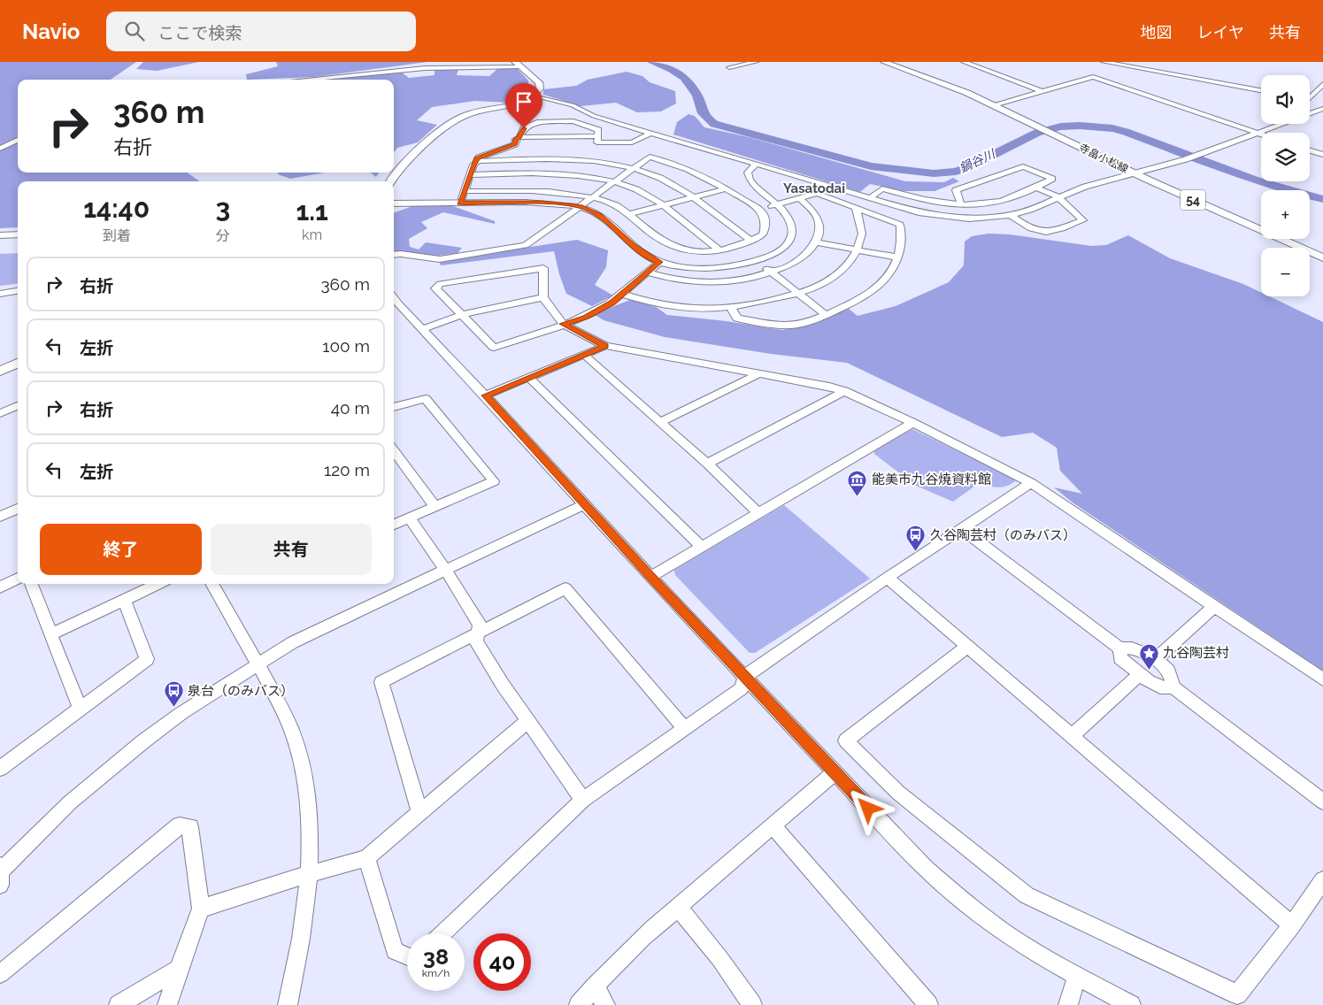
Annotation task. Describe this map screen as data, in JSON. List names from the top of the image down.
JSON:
{
  "streets": {
    "main road": ["寺畠小松線", "54"]
  },
  "districts": ["Yasatodai"],
  "water": ["鍋谷川"],
  "places": {
    "museum": ["能美市九谷焼資料館"],
    "bus stop": ["久谷陶芸村（のみバス）", "泉台（のみバス）"],
    "place": ["九谷陶芸村"]
  },
  "page": {
    "header": "Navio",
    "search": "ここで検索",
    "nav": ["地図", "レイヤ", "共有"],
    "map_buttons": ["+", "−"],
    "turn": ["360 m", "右折"],
    "eta": [
      "14:40",
      "到着",
      "3",
      "分",
      "1.1",
      "km"
    ],
    "list": [
      {
        "name": "右折",
        "value": "360 m"
      },
      {
        "name": "左折",
        "value": "100 m"
      },
      {
        "name": "右折",
        "value": "40 m"
      },
      {
        "name": "左折",
        "value": "120 m"
      }
    ],
    "buttons": ["終了", "共有"],
    "speed": "38 km/h",
    "limit": "40"
  }
}
